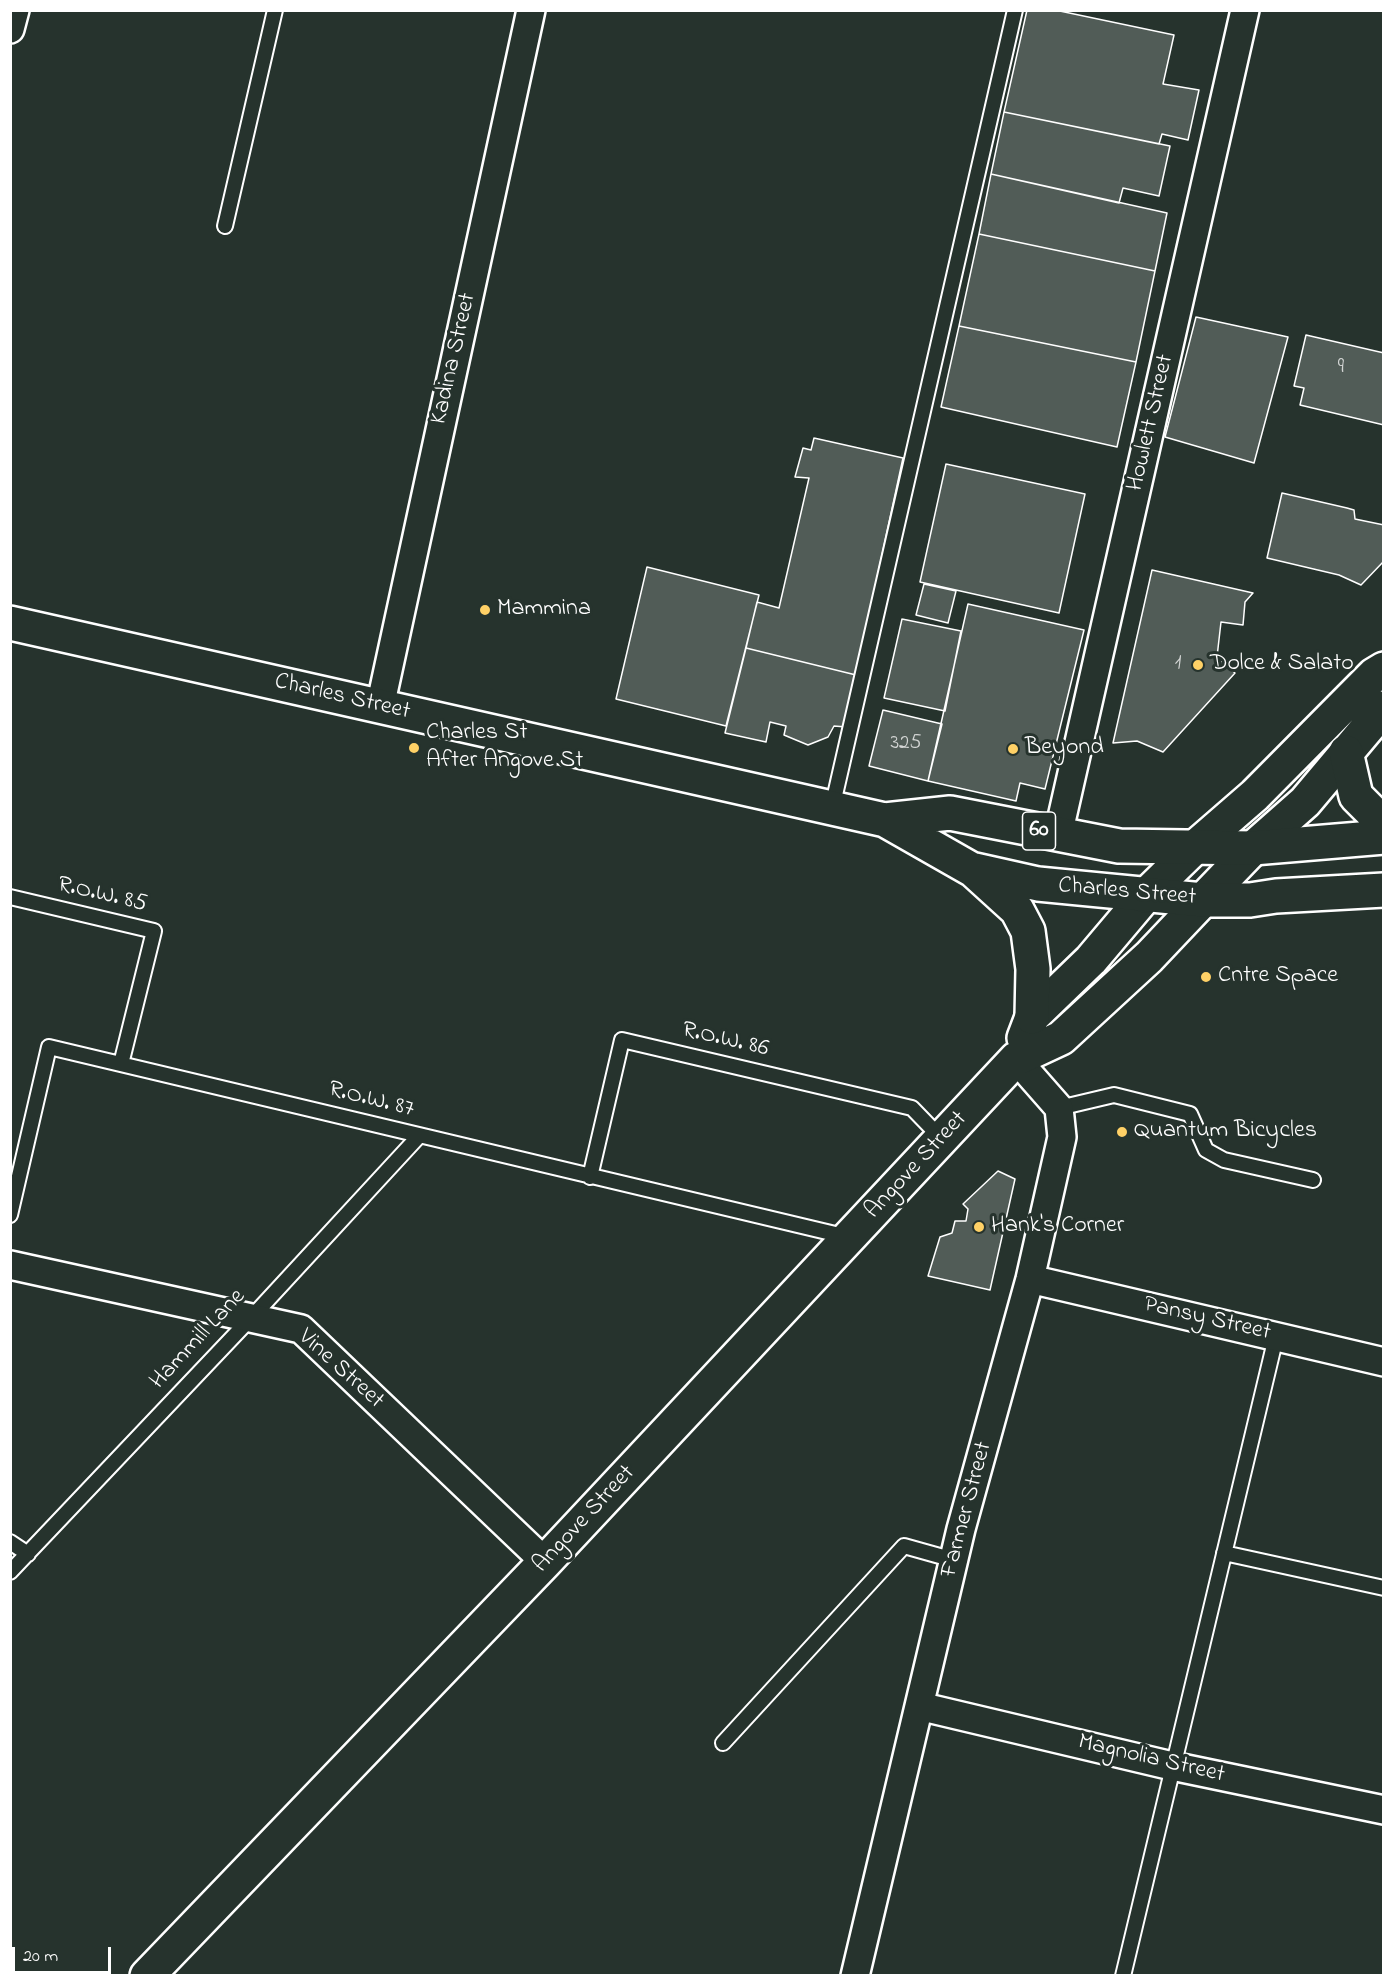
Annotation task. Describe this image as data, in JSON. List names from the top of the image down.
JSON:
{
  "streets": {
    "main road": ["Charles Street", "60", "Angove Street"],
    "street": [
      "Kadina Street",
      "Howlett Street",
      "Pansy Street",
      "Vine Street",
      "Farmer Street",
      "Magnolia Street"
    ],
    "lane": [
      "R.O.W. 85",
      "R.O.W. 86",
      "R.O.W. 87",
      "Hammill Lane"
    ]
  },
  "crossings": [
    ["Kadina Street", "Charles Street"],
    ["Howlett Street", "Charles Street"],
    ["Charles Street", "Angove Street"],
    ["R.O.W. 85", "R.O.W. 87"],
    ["R.O.W. 86", "R.O.W. 87"],
    ["R.O.W. 86", "Angove Street"],
    ["R.O.W. 87", "Angove Street"],
    ["R.O.W. 87", "Hammill Lane"],
    ["Angove Street", "Vine Street"],
    ["Pansy Street", "Farmer Street"],
    ["Hammill Lane", "Vine Street"],
    ["Farmer Street", "Magnolia Street"]
  ],
  "places": [
    "Mammina",
    "Dolce & Salato",
    "Charles St After Angove St",
    "Beyond",
    "Cntre Space",
    "Quantum Bicycles",
    "Hank's Corner"
  ],
  "house_numbers": ["9", "1", "325"],
  "scale_bar": "20 m"
}
